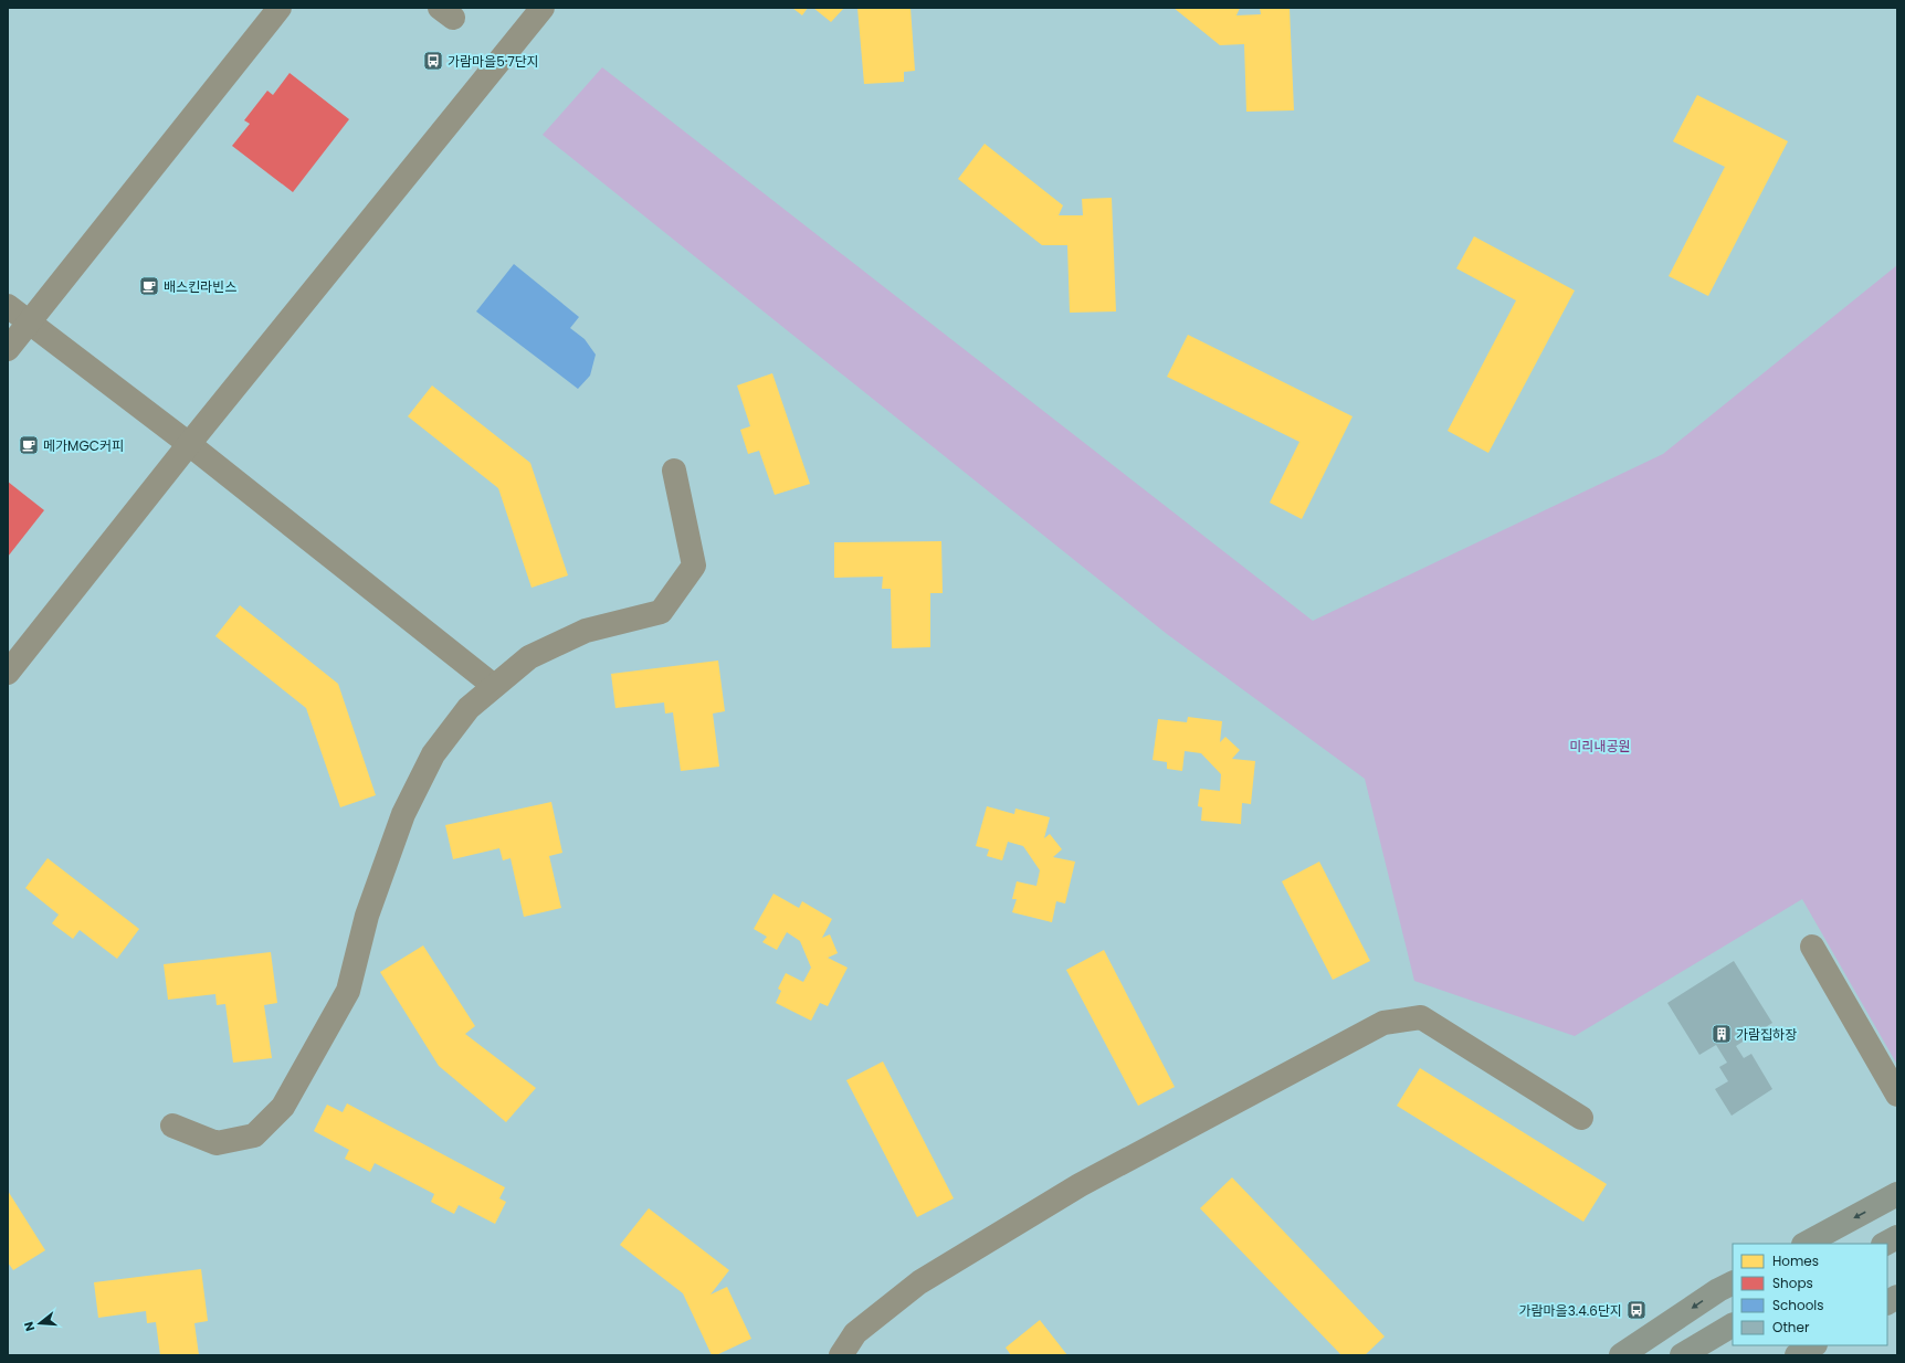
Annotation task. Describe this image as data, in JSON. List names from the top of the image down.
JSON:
{
  "parks": ["미리내공원"],
  "places": {
    "bus stop": ["가람마을5·7단지", "가람마을3.4.6단지"],
    "cafe": ["배스킨라빈스", "메가MGC커피"],
    "building": ["가람집하장"]
  },
  "legend": [
    "Homes",
    "Shops",
    "Schools",
    "Other"
  ],
  "north": "left"
}
